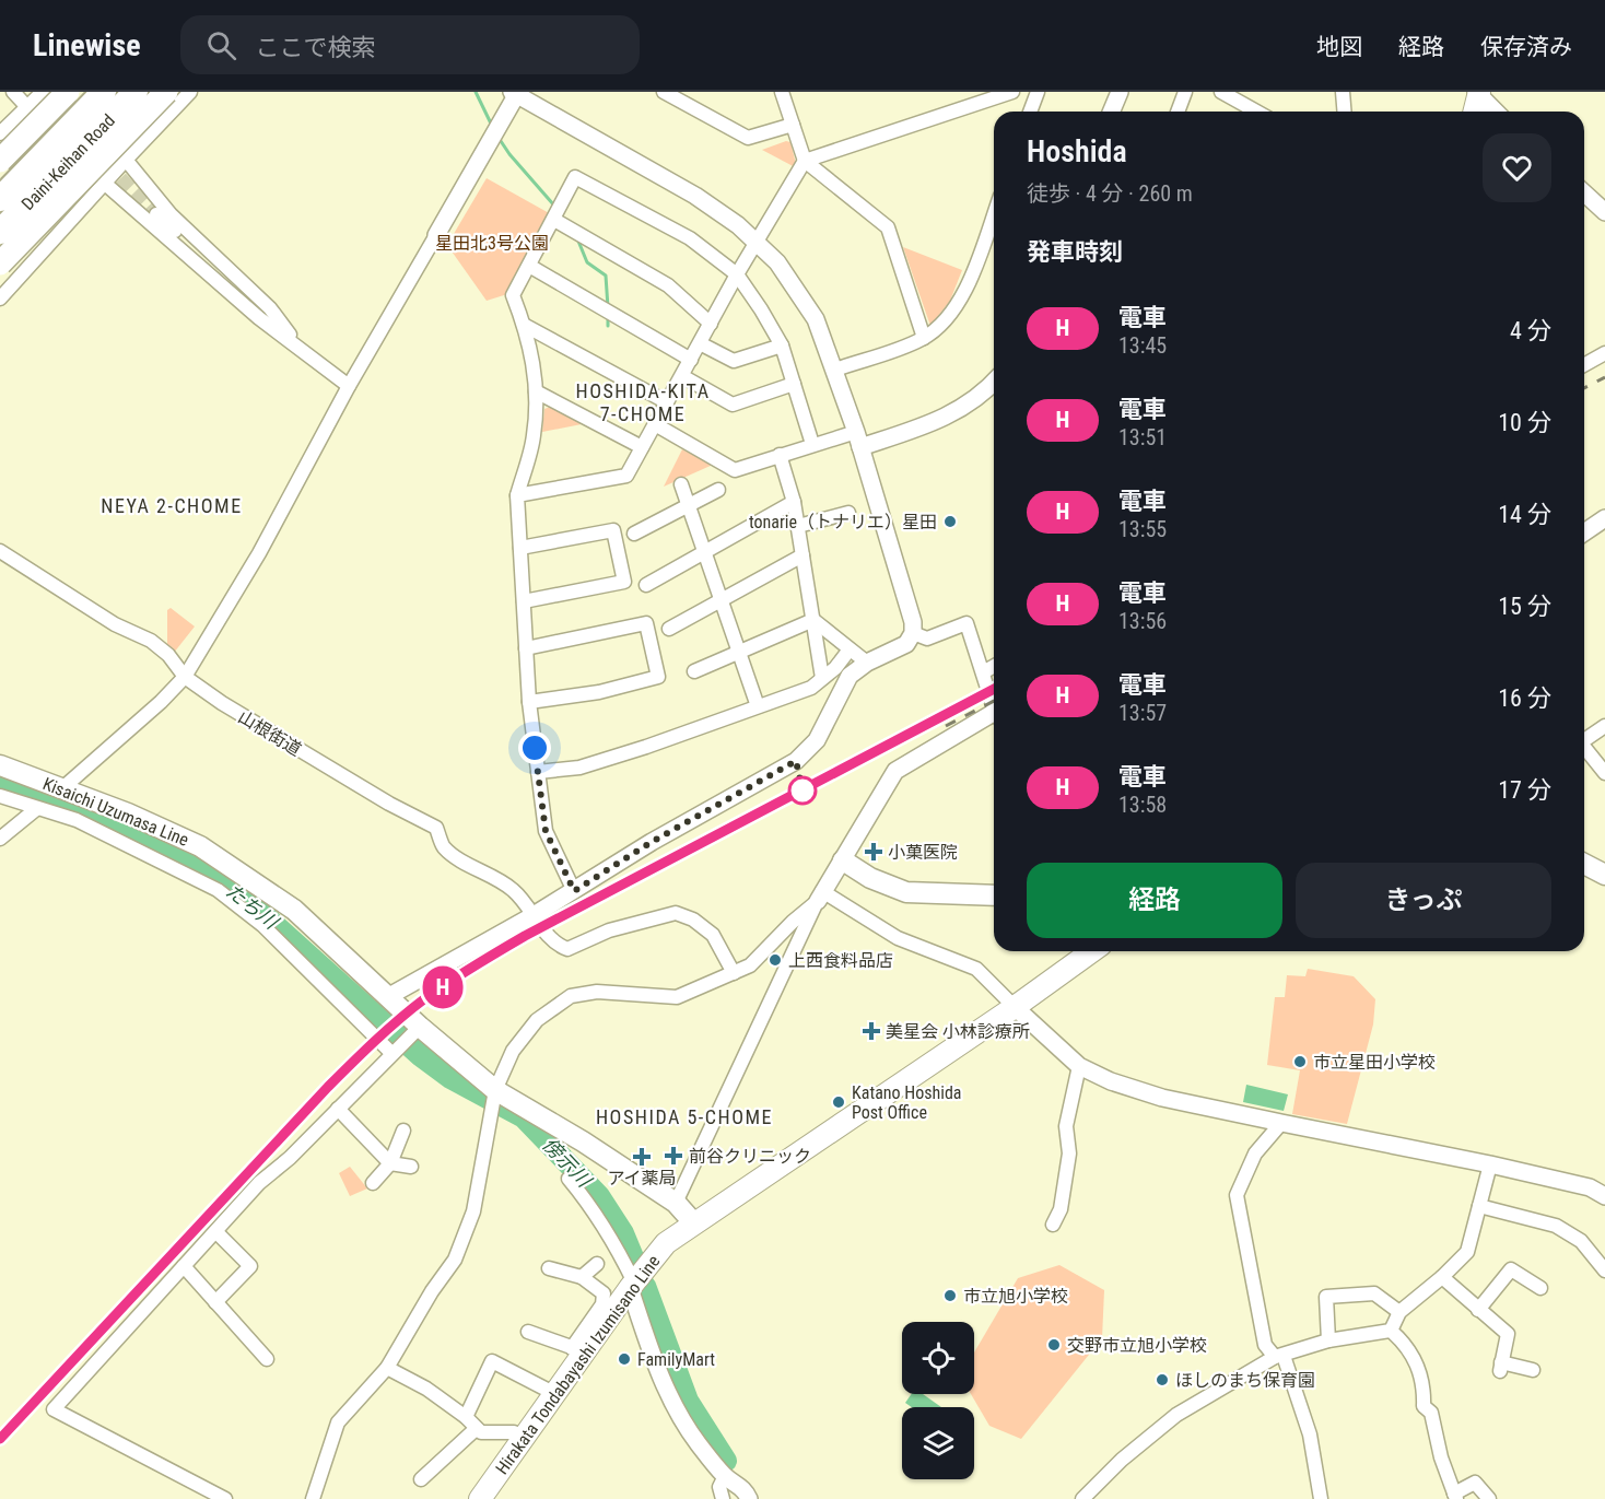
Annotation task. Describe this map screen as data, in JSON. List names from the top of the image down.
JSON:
{
  "streets": {
    "highway": ["Daini-Keihan Road"],
    "main road": ["Kisaichi Uzumasa Line", "Hirakata Tondabayashi Izumisano Line"],
    "street": ["山根街道"]
  },
  "crossings": [
    ["Kisaichi Uzumasa Line", "Hirakata Tondabayashi Izumisano Line"]
  ],
  "districts": ["HOSHIDA-KITA 7-CHOME", "NEYA 2-CHOME", "HOSHIDA 5-CHOME"],
  "water": ["たち川", "傍示川"],
  "parks": ["星田北3号公園"],
  "places": {
    "other": [
      "tonarie（トナリエ）星田",
      "上西食料品店",
      "市立星田小学校",
      "Katano Hoshida Post Office",
      "市立旭小学校",
      "交野市立旭小学校",
      "FamilyMart",
      "ほしのまち保育園"
    ],
    "health": [
      "小菓医院",
      "美星会 小林診療所",
      "前谷クリニック",
      "アイ薬局"
    ]
  },
  "page": {
    "header": "Linewise",
    "search": "ここで検索",
    "nav": ["地図", "経路", "保存済み"],
    "on_map": "H",
    "heading": [
      ["Hoshida", "徒歩 · 4 分 · 260 m"],
      "発車時刻"
    ],
    "list": [
      {
        "mark": "H",
        "name": "電車",
        "note": "13:45",
        "value": "4 分"
      },
      {
        "mark": "H",
        "name": "電車",
        "note": "13:51",
        "value": "10 分"
      },
      {
        "mark": "H",
        "name": "電車",
        "note": "13:55",
        "value": "14 分"
      },
      {
        "mark": "H",
        "name": "電車",
        "note": "13:56",
        "value": "15 分"
      },
      {
        "mark": "H",
        "name": "電車",
        "note": "13:57",
        "value": "16 分"
      },
      {
        "mark": "H",
        "name": "電車",
        "note": "13:58",
        "value": "17 分"
      }
    ],
    "buttons": ["経路", "きっぷ"]
  }
}
